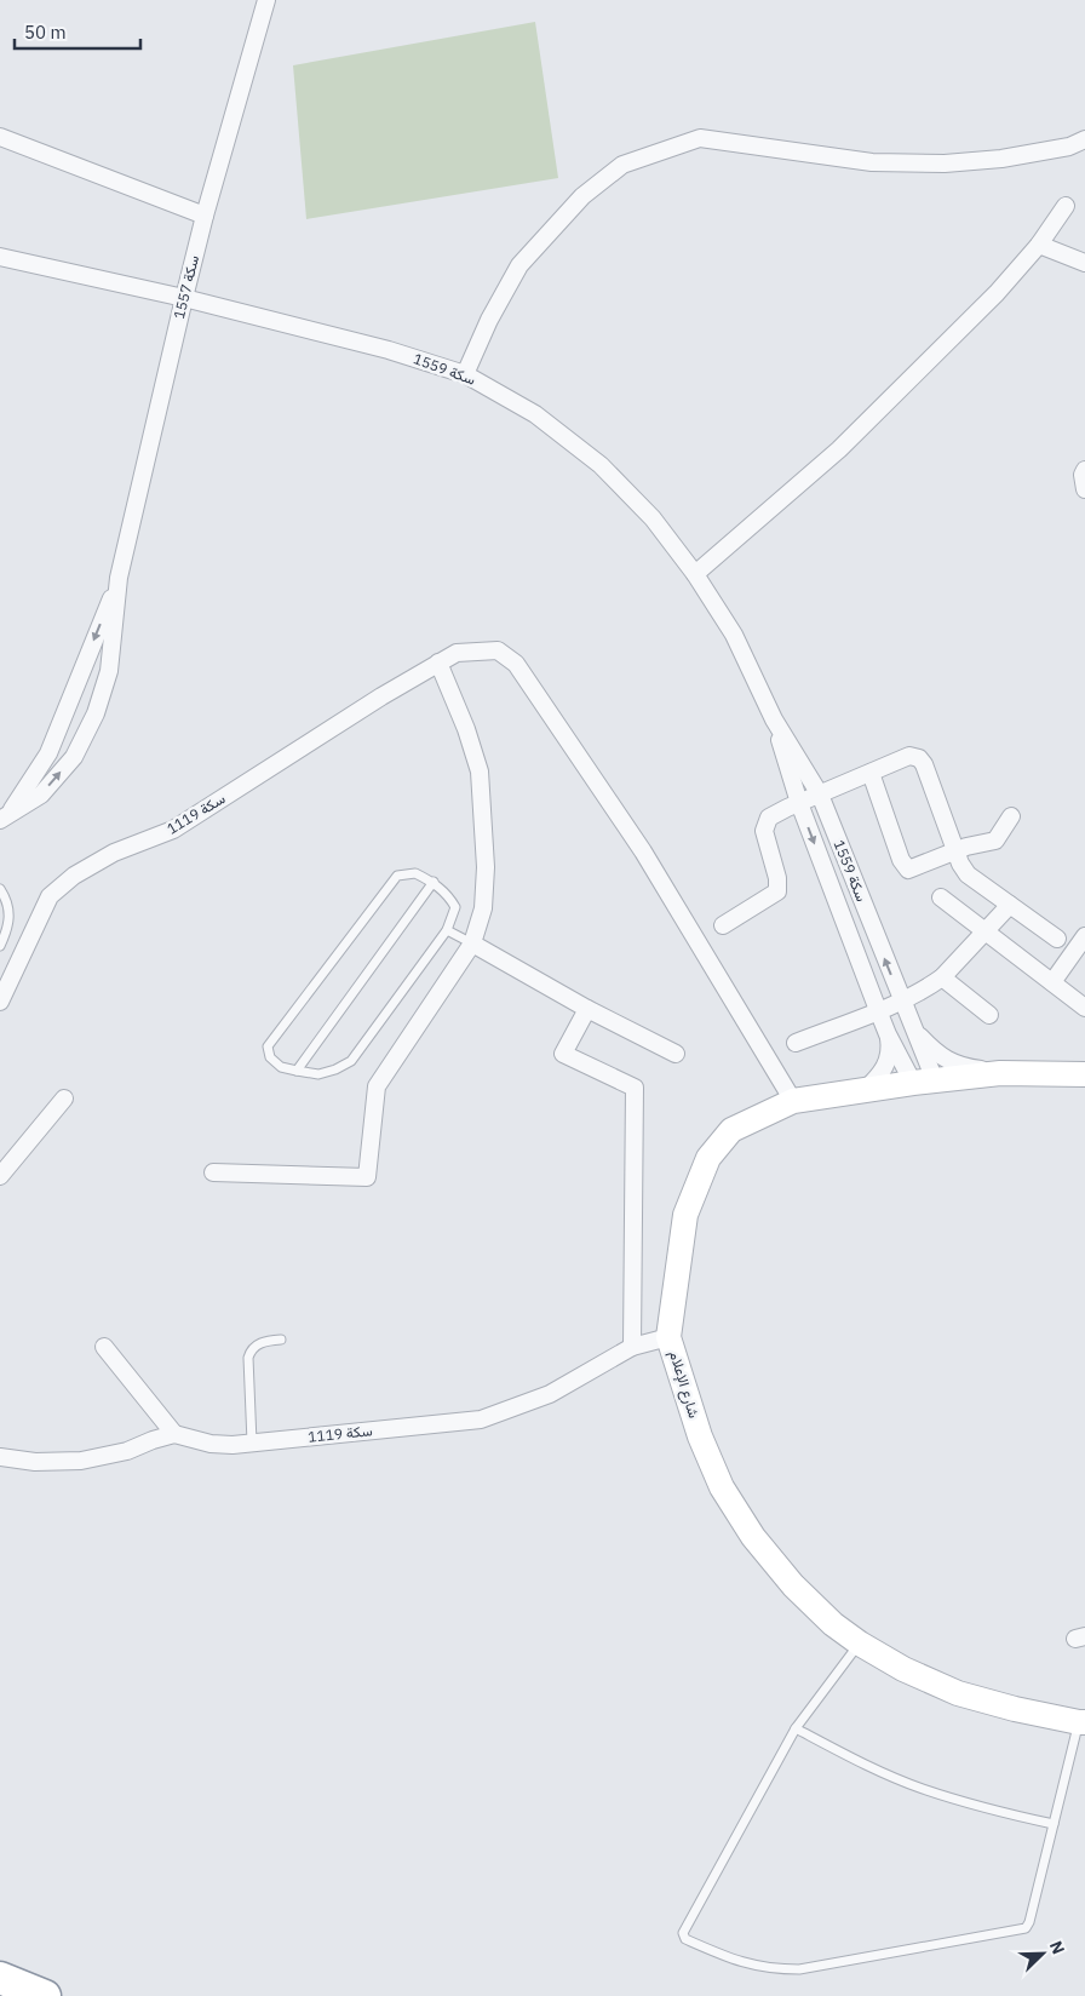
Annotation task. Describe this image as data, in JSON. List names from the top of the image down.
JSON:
{
  "streets": {
    "main road": ["شارع الإعلام"],
    "street": ["سكة 1557", "سكة 1559", "سكة 1119"]
  },
  "crossings": [
    ["سكة 1557", "سكة 1559"],
    ["سكة 1559", "شارع الإعلام"],
    ["سكة 1119", "شارع الإعلام"]
  ],
  "scale_bar": "50 m",
  "north": "top right"
}
